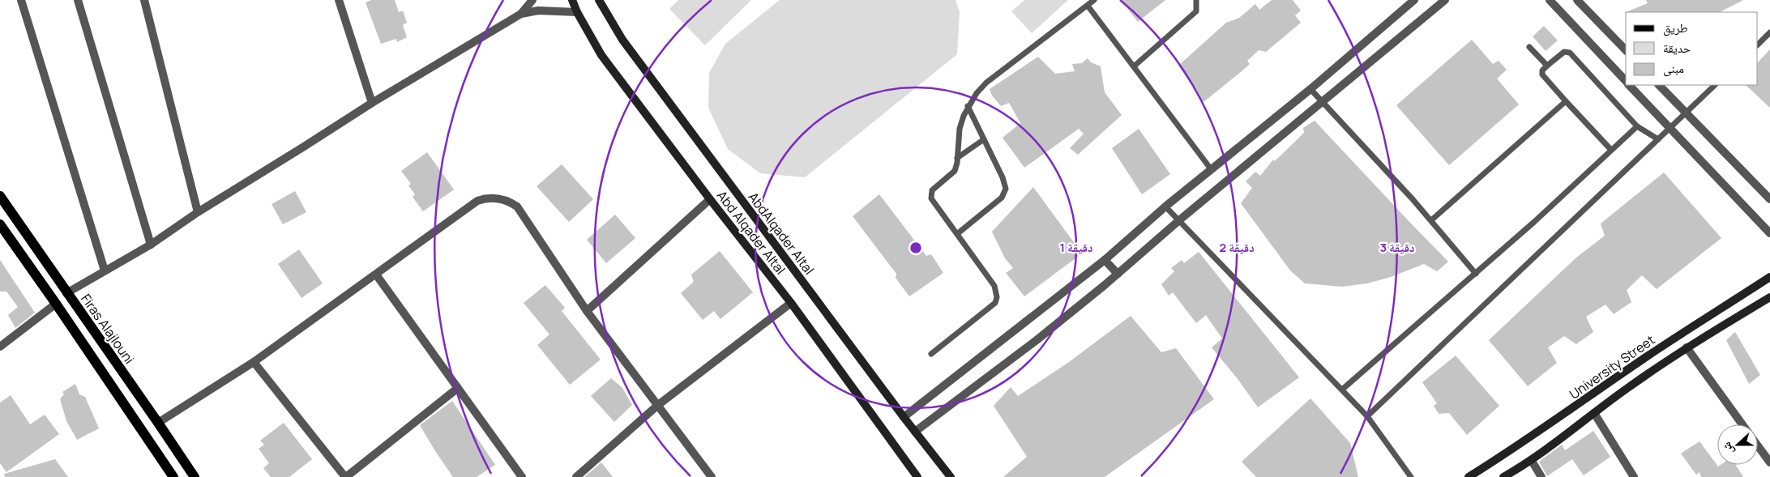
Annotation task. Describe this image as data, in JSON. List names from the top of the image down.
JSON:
{
  "streets": {
    "main road": [
      "Abd Alqader Altal",
      "AbdAlqader Altal",
      "Firas Alajlouni",
      "University Street"
    ]
  },
  "legend": ["طريق", "حديقة", "مبنى"],
  "north": "left",
  "rings": ["1 دقيقة", "2 دقيقة", "3 دقيقة"]
}
